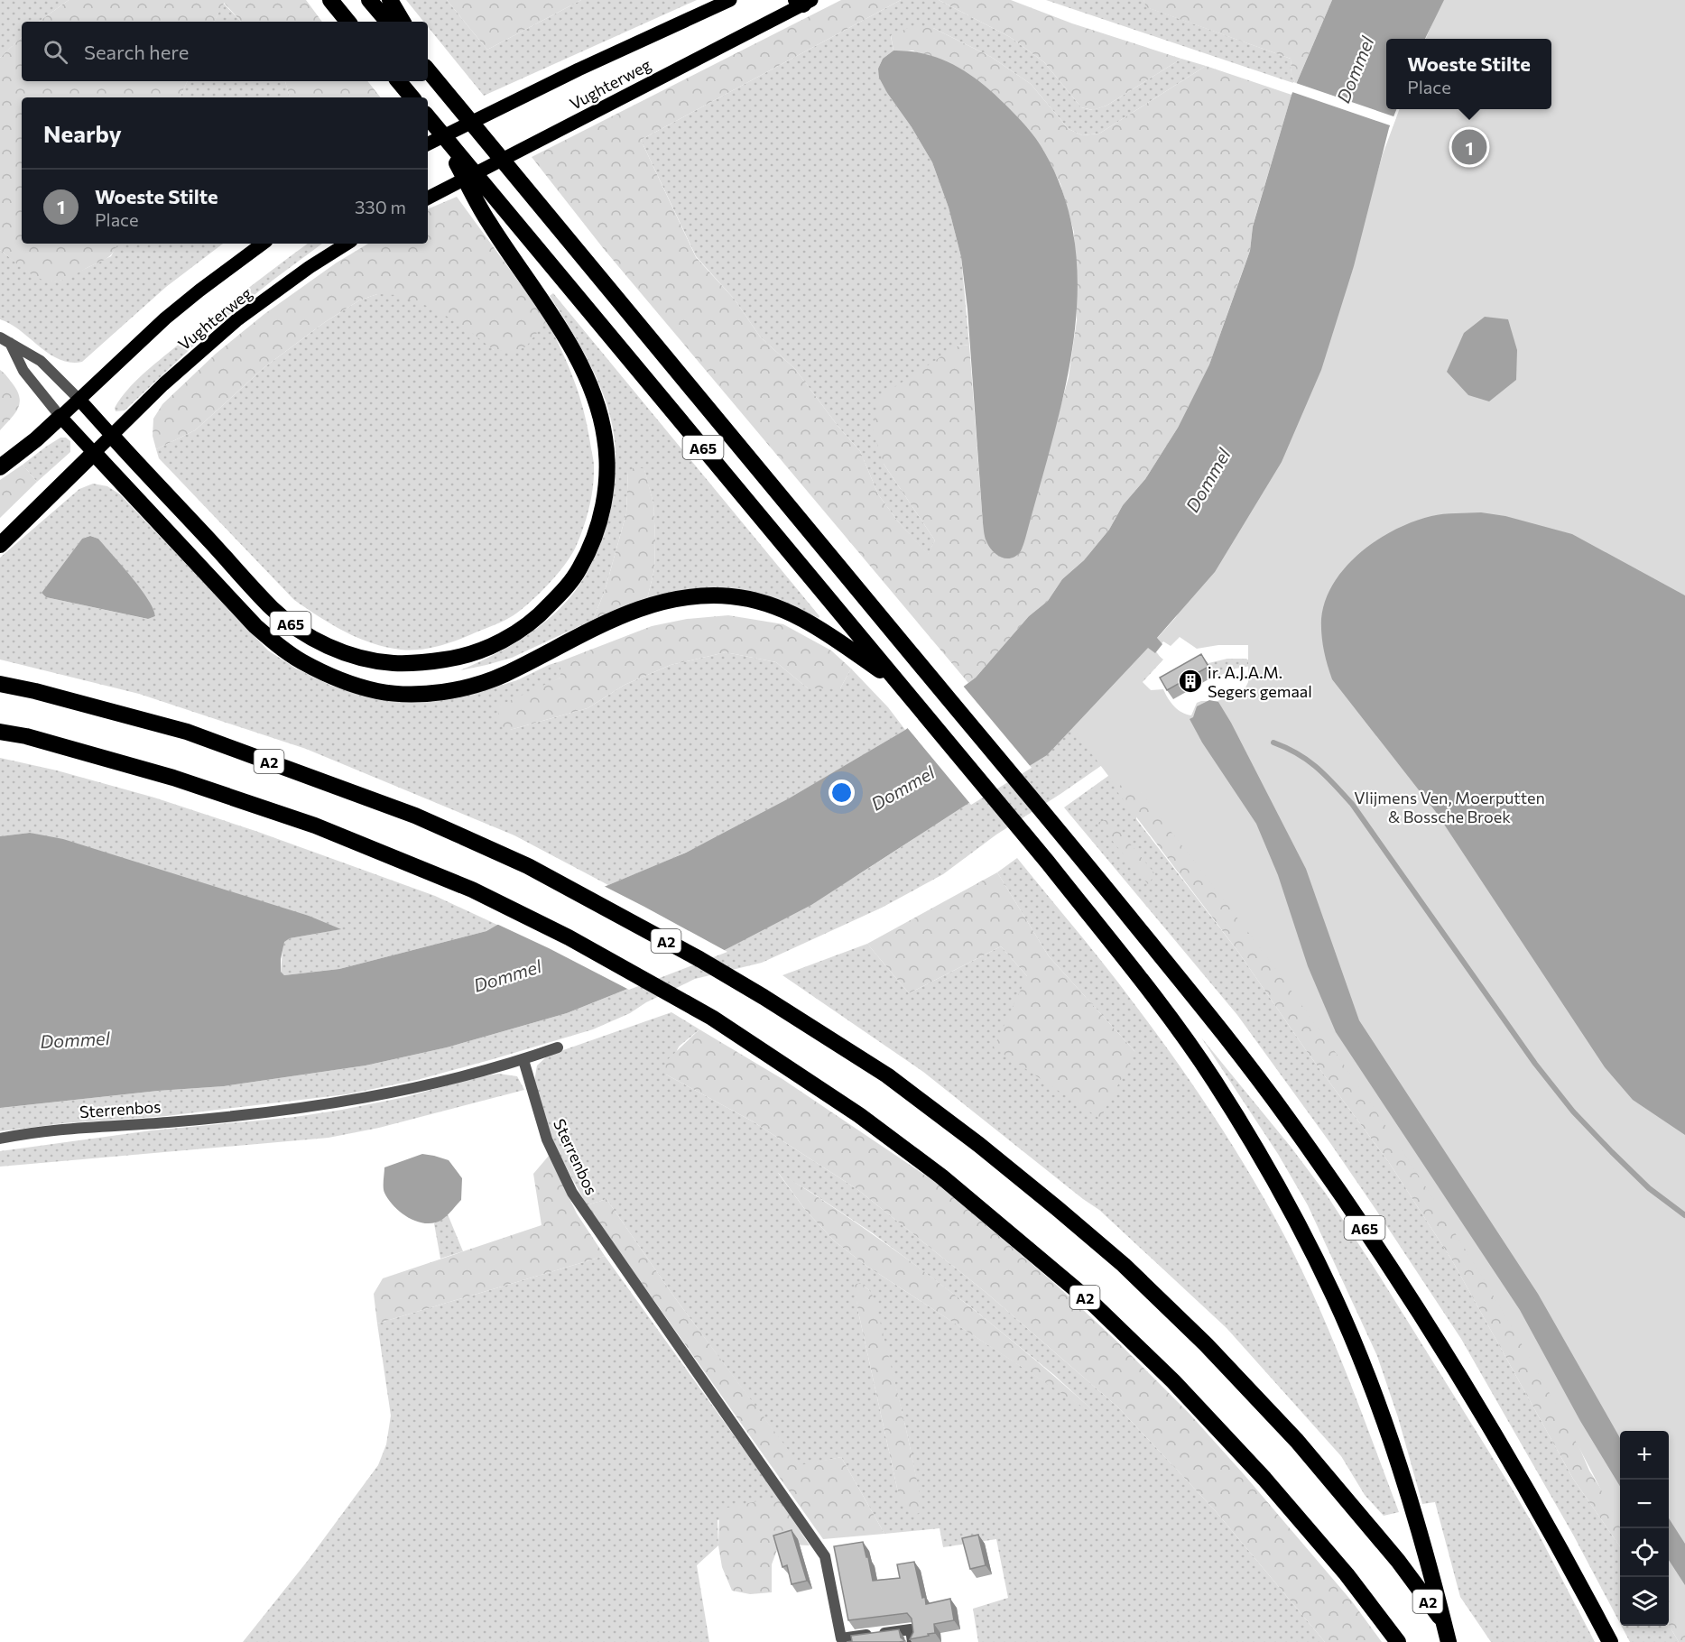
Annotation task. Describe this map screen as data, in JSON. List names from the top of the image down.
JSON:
{
  "streets": {
    "highway": ["A65", "A2"],
    "main road": ["Vughterweg"],
    "street": ["Sterrenbos"]
  },
  "crossings": [
    ["Vughterweg", "A65"]
  ],
  "water": ["Dommel"],
  "parks": ["Vlijmens Ven, Moerputten & Bossche Broek"],
  "places": {
    "building": ["ir. A.J.A.M. Segers gemaal"]
  },
  "page": {
    "search": "Search here",
    "popup": ["Woeste Stilte", "Place"],
    "heading": "Nearby",
    "pins": "1",
    "list": [
      {
        "mark": "1",
        "name": "Woeste Stilte",
        "note": "Place",
        "value": "330 m"
      }
    ],
    "map_buttons": ["+", "−"]
  }
}
